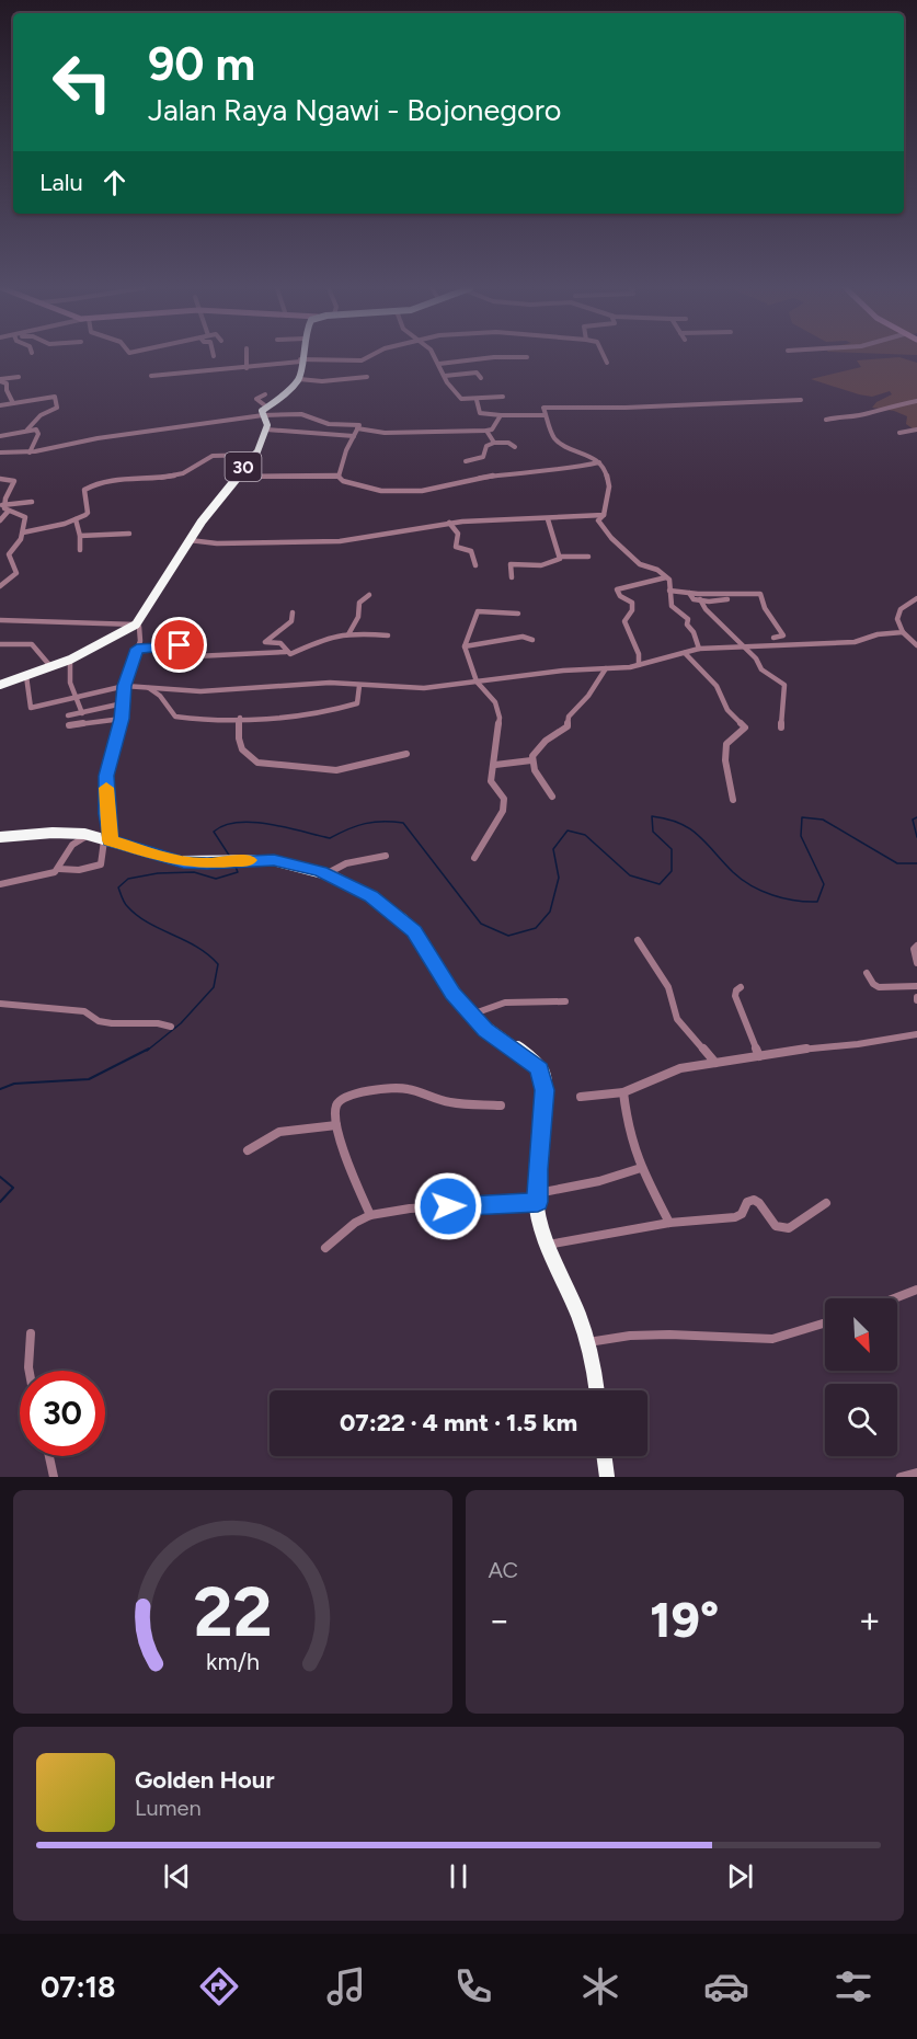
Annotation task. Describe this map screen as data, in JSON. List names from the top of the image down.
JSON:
{
  "streets": {
    "highway": ["30"]
  },
  "north": "bottom right",
  "page": {
    "turn": ["90 m", "Jalan Raya Ngawi - Bojonegoro"],
    "then": "Lalu",
    "limit": "30",
    "trip": "07:22 · 4 mnt · 1.5 km",
    "tile": "AC",
    "heat": ["−", "19°", "+"],
    "song": ["Golden Hour", "Lumen"],
    "tabs": "07:18",
    "gauge": ["22", "km/h"]
  }
}
